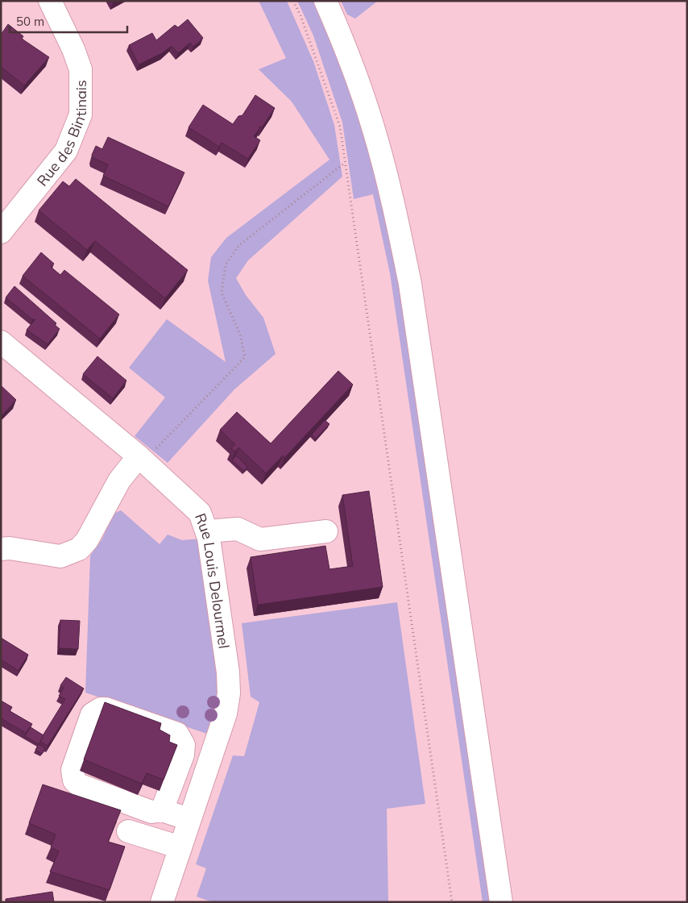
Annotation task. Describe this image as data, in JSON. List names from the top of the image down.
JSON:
{
  "streets": {
    "street": ["Rue des Bintinais", "Rue Louis Delourmel"]
  },
  "scale_bar": "50 m"
}
